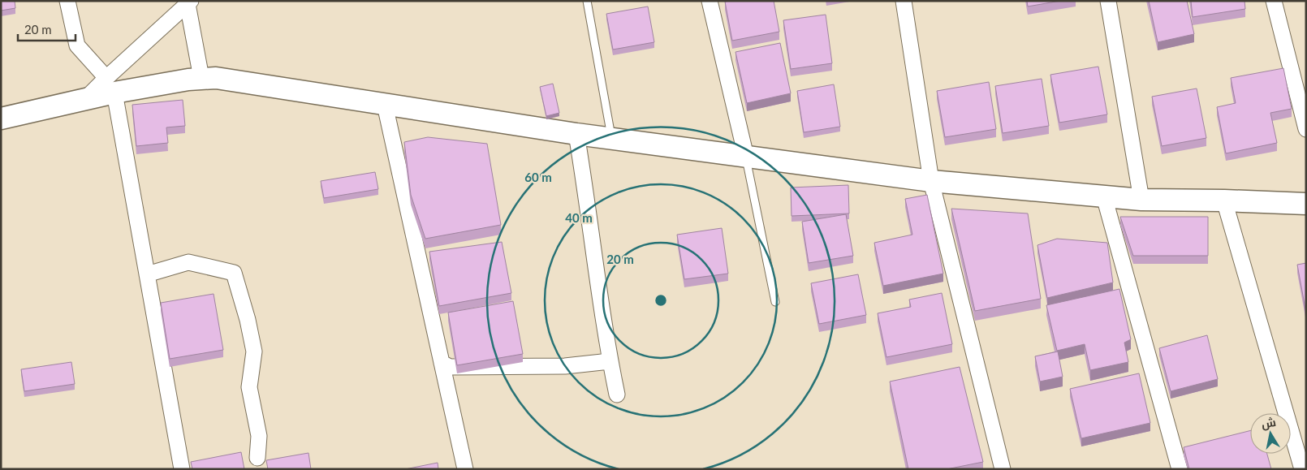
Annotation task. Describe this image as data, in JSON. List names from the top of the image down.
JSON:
{
  "scale_bar": "20 m",
  "north": "top",
  "rings": ["60 m", "40 m", "20 m"]
}
